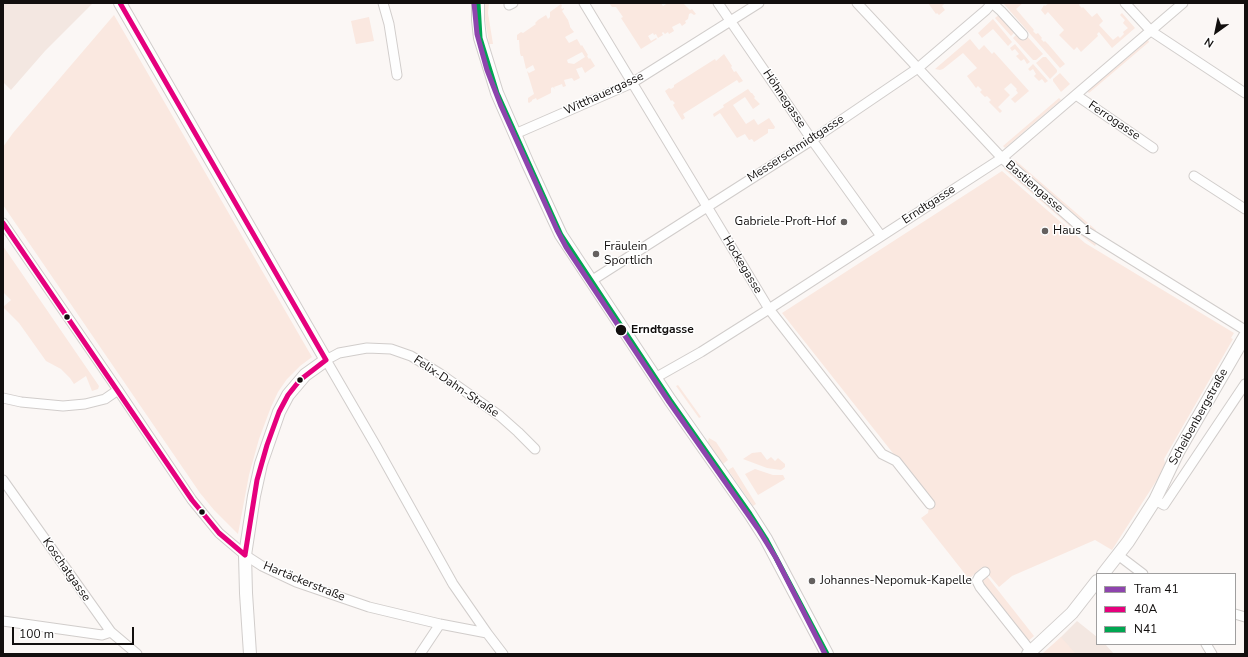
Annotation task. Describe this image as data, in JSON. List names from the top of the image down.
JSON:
{
  "streets": {
    "street": [
      "Witthauergasse",
      "Höhnegasse",
      "Ferrogasse",
      "Messerschmidtgasse",
      "Bastiengasse",
      "Erndtgasse",
      "Hockegasse",
      "Felix-Dahn-Straße",
      "Scheibenbergstraße",
      "Koschatgasse",
      "Hartäckerstraße"
    ]
  },
  "crossings": [
    ["Witthauergasse", "Höhnegasse"],
    ["Witthauergasse", "Hockegasse"],
    ["Höhnegasse", "Messerschmidtgasse"],
    ["Höhnegasse", "Erndtgasse"],
    ["Ferrogasse", "Erndtgasse"],
    ["Messerschmidtgasse", "Bastiengasse"],
    ["Messerschmidtgasse", "Hockegasse"],
    ["Bastiengasse", "Erndtgasse"],
    ["Erndtgasse", "Hockegasse"],
    ["Felix-Dahn-Straße", "Hartäckerstraße"]
  ],
  "places": [
    "Gabriele-Proft-Hof",
    "Haus 1",
    "Fräulein Sportlich",
    "Erndtgasse",
    "Johannes-Nepomuk-Kapelle"
  ],
  "lines": ["tram line 41", "transit line 40A", "transit line N41"],
  "legend": ["Tram 41", "40A", "N41"],
  "scale_bar": "100 m",
  "north": "bottom left"
}
